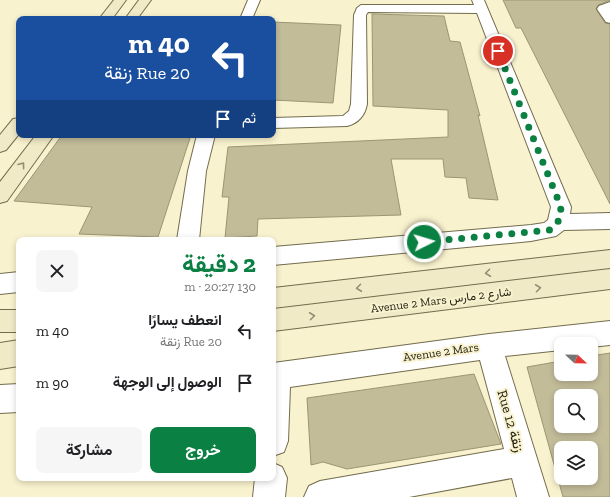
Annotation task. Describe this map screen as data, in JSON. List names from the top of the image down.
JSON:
{
  "streets": {
    "main road": ["Avenue 2 Mars شارع 2 مارس"],
    "street": ["Avenue 2 Mars", "Rue 12 زنقة"]
  },
  "crossings": [
    ["Avenue 2 Mars", "Rue 12 زنقة"]
  ],
  "north": "right",
  "page": {
    "turn": ["40 m", "Rue 20 زنقة"],
    "then": "ثم",
    "heading": ["2 دقيقة", "130 m · 20:27"],
    "list": [
      {
        "name": "انعطف يسارًا",
        "note": "Rue 20 زنقة",
        "value": "40 m"
      },
      {
        "name": "الوصول إلى الوجهة",
        "value": "90 m"
      }
    ],
    "buttons": ["خروج", "مشاركة"]
  }
}
